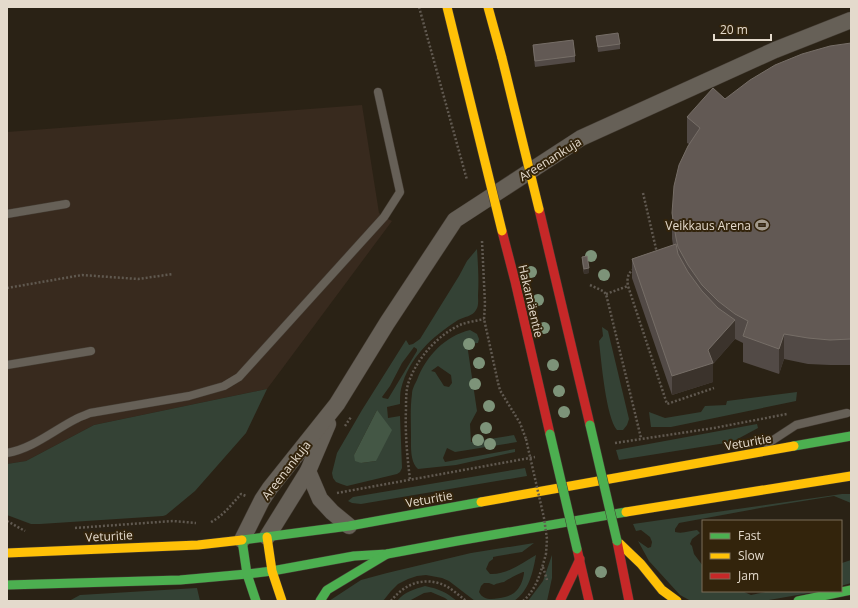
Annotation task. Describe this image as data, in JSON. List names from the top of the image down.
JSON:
{
  "streets": {
    "main road": ["Hakamäentie", "Veturitie"],
    "street": ["Areenankuja"]
  },
  "crossings": [
    ["Areenankuja", "Veturitie"]
  ],
  "places": {
    "sports": ["Veikkaus Arena"]
  },
  "legend": ["Fast", "Slow", "Jam"],
  "scale_bar": "20 m"
}
